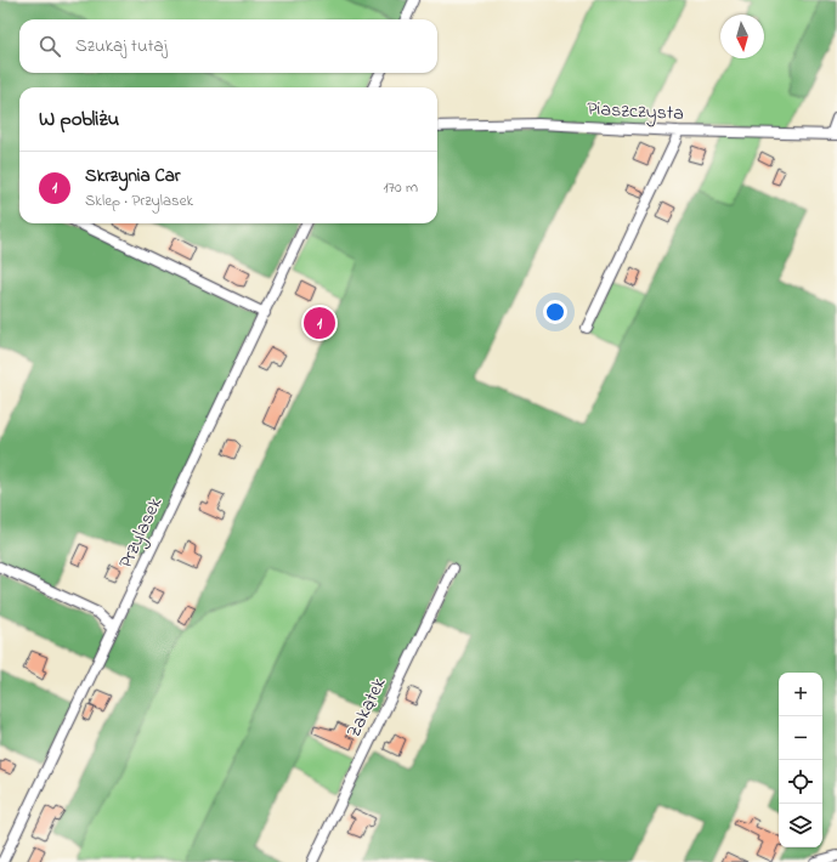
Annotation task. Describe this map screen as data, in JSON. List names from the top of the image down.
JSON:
{
  "streets": {
    "street": ["Piaszczysta", "Przylasek", "Zakątek"]
  },
  "north": "bottom",
  "page": {
    "search": "Szukaj tutaj",
    "heading": "W pobliżu",
    "list": [
      {
        "mark": "1",
        "name": "Skrzynia Car",
        "note": "Sklep · Przylasek",
        "value": "170 m"
      }
    ],
    "pins": "1",
    "map_buttons": ["+", "−"]
  }
}
